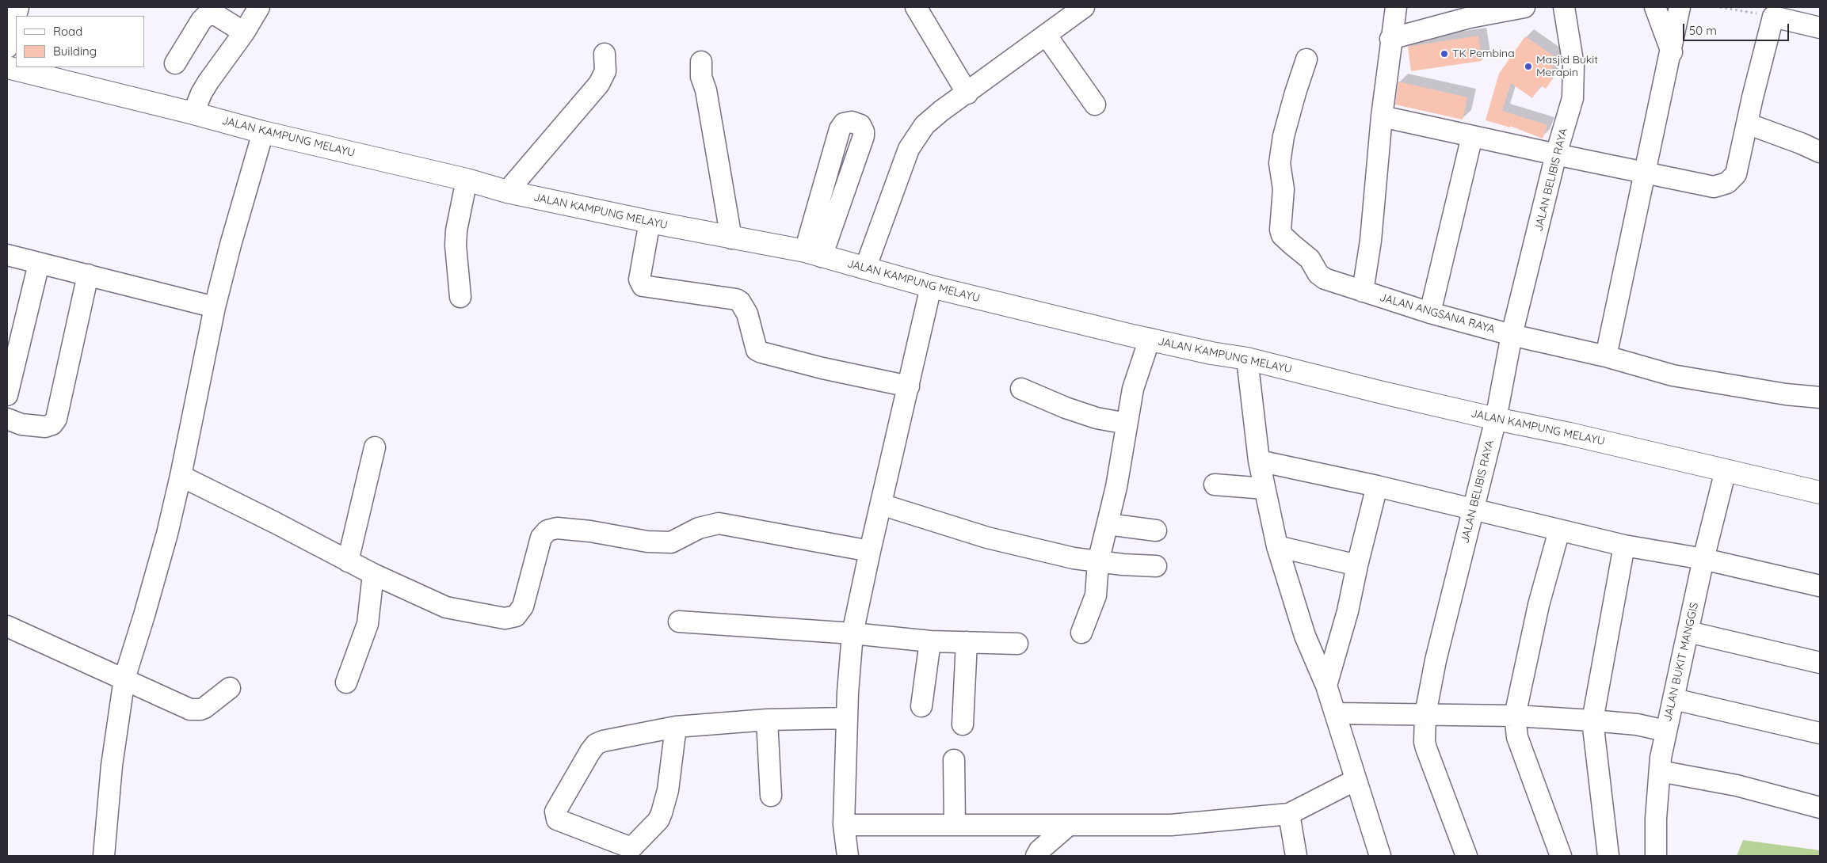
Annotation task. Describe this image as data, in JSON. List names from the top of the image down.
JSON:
{
  "streets": {
    "main road": ["JALAN KAMPUNG MELAYU"],
    "street": ["JALAN BELIBIS RAYA", "JALAN ANGSANA RAYA", "JALAN BUKIT MANGGIS"]
  },
  "crossings": [
    ["JALAN KAMPUNG MELAYU", "JALAN BELIBIS RAYA"],
    ["JALAN KAMPUNG MELAYU", "JALAN BUKIT MANGGIS"],
    ["JALAN BELIBIS RAYA", "JALAN ANGSANA RAYA"]
  ],
  "places": ["TK Pembina", "Masjid Bukit Merapin"],
  "legend": ["Road", "Building"],
  "scale_bar": "50 m"
}
